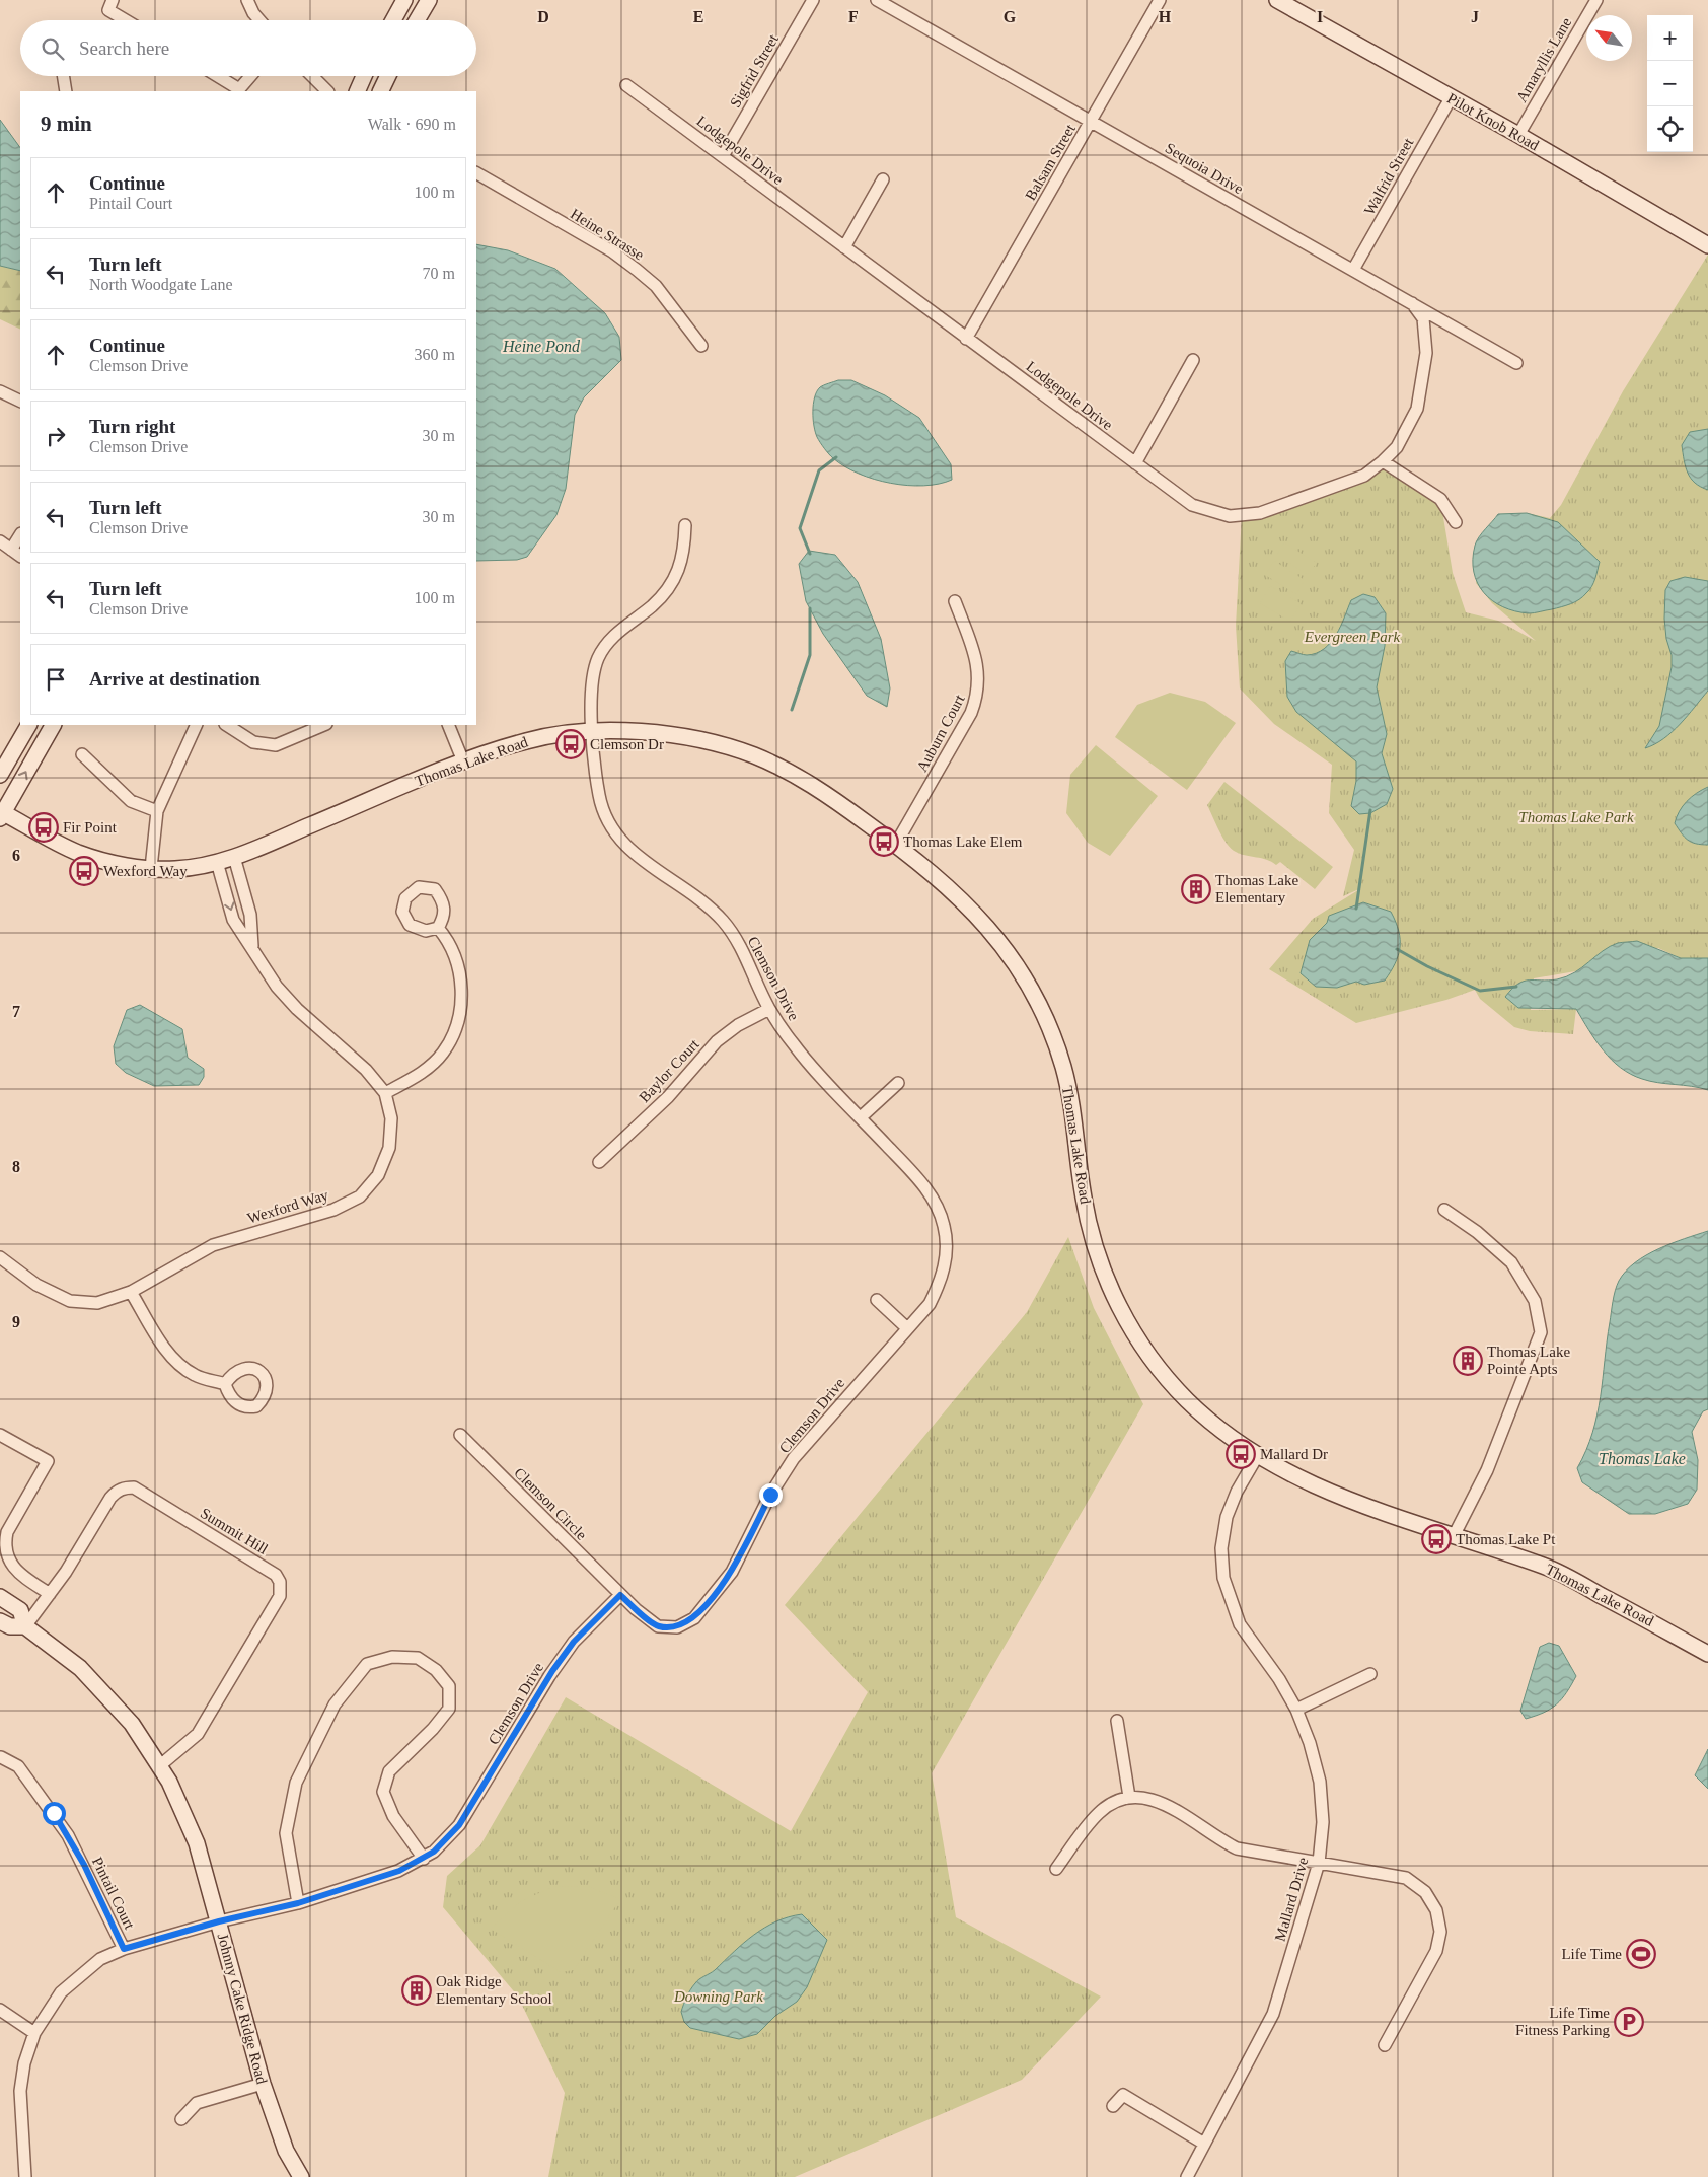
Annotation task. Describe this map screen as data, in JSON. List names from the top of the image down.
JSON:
{
  "streets": {
    "street": [
      "Amaryllis Lane",
      "Sigfrid Street",
      "Pilot Knob Road",
      "Lodgepole Drive",
      "Balsam Street",
      "Sequoia Drive",
      "Walfrid Street",
      "Heine Strasse",
      "Auburn Court",
      "Thomas Lake Road",
      "Clemson Drive",
      "Baylor Court",
      "Wexford Way",
      "Clemson Circle",
      "Summit Hill",
      "Pintail Court",
      "Mallard Drive",
      "Johnny Cake Ridge Road"
    ]
  },
  "crossings": [
    ["Amaryllis Lane", "Pilot Knob Road"],
    ["Sigfrid Street", "Lodgepole Drive"],
    ["Pilot Knob Road", "Walfrid Street"],
    ["Lodgepole Drive", "Balsam Street"],
    ["Lodgepole Drive", "Sequoia Drive"],
    ["Balsam Street", "Sequoia Drive"],
    ["Sequoia Drive", "Walfrid Street"],
    ["Auburn Court", "Thomas Lake Road"],
    ["Thomas Lake Road", "Clemson Drive"],
    ["Thomas Lake Road", "Wexford Way"],
    ["Thomas Lake Road", "Mallard Drive"],
    ["Clemson Drive", "Baylor Court"],
    ["Clemson Drive", "Clemson Circle"],
    ["Clemson Drive", "Pintail Court"],
    ["Clemson Drive", "Johnny Cake Ridge Road"],
    ["Summit Hill", "Johnny Cake Ridge Road"]
  ],
  "water": ["Heine Pond", "Thomas Lake"],
  "parks": ["Evergreen Park", "Thomas Lake Park", "Downing Park"],
  "places": {
    "bus stop": [
      "Clemson Dr",
      "Fir Point",
      "Thomas Lake Elem",
      "Wexford Way",
      "Mallard Dr",
      "Thomas Lake Pt"
    ],
    "building": ["Thomas Lake Elementary", "Thomas Lake Pointe Apts", "Oak Ridge Elementary School"],
    "sports": ["Life Time"],
    "parking": ["Life Time Fitness Parking"]
  },
  "north": "top left",
  "page": {
    "map_buttons": ["+", "−"],
    "search": "Search here",
    "heading": ["9 min", "Walk · 690 m"],
    "list": [
      ["Continue", "Pintail Court", "100 m"],
      ["Turn left", "North Woodgate Lane", "70 m"],
      ["Continue", "Clemson Drive", "360 m"],
      ["Turn right", "Clemson Drive", "30 m"],
      ["Turn left", "Clemson Drive", "30 m"],
      ["Turn left", "Clemson Drive", "100 m"],
      "Arrive at destination"
    ]
  },
  "grid": {
    "columns": [
      "D",
      "E",
      "F",
      "G",
      "H",
      "I",
      "J"
    ],
    "rows": [
      "6",
      "7",
      "8",
      "9"
    ]
  }
}
